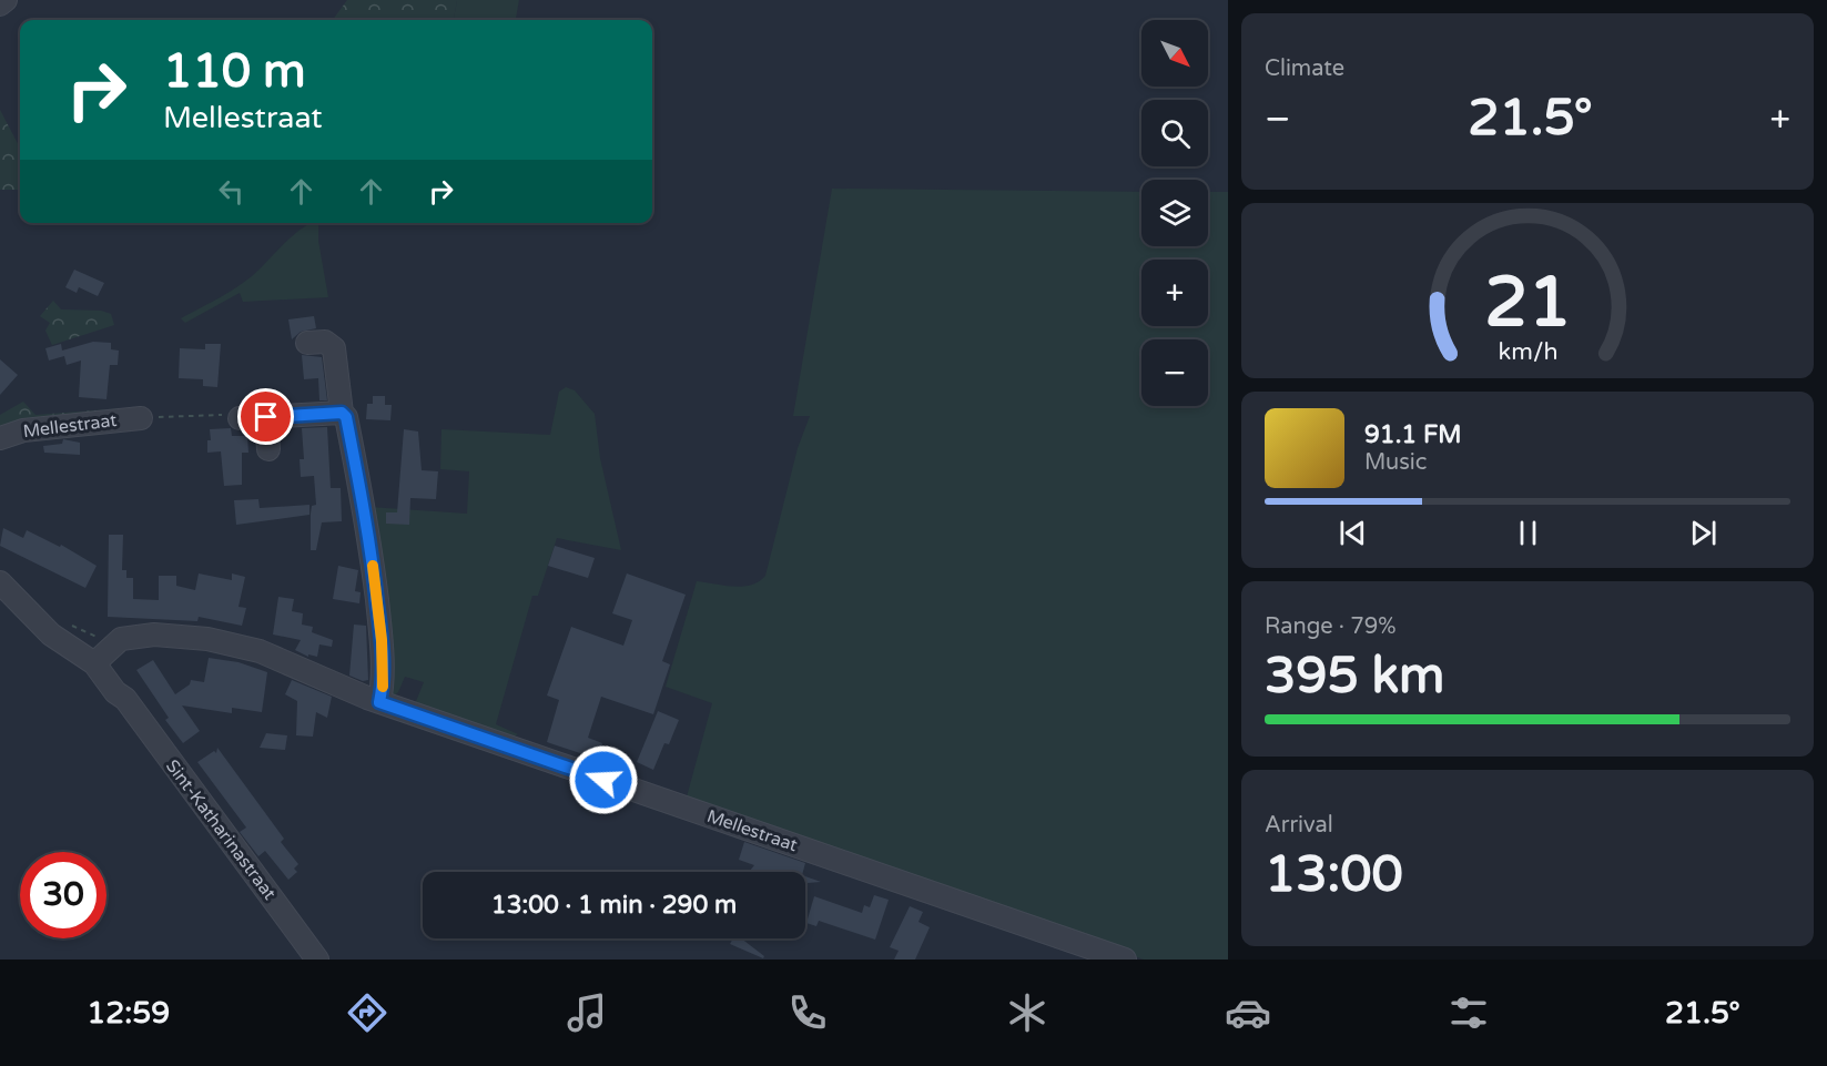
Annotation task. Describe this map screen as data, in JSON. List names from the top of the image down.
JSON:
{
  "streets": {
    "street": ["Mellestraat", "Sint-Katharinastraat"]
  },
  "crossings": [
    ["Mellestraat", "Sint-Katharinastraat"]
  ],
  "north": "bottom right",
  "page": {
    "tile": [
      "Climate",
      ["Range · 79%", "395 km"],
      ["Arrival", "13:00"]
    ],
    "map_buttons": ["+", "−"],
    "turn": ["110 m", "Mellestraat"],
    "heat": ["−", "21.5°", "+"],
    "song": ["91.1 FM", "Music"],
    "limit": "30",
    "trip": "13:00 · 1 min · 290 m",
    "tabs": ["12:59", "21.5°"],
    "gauge": ["21", "km/h"]
  }
}
